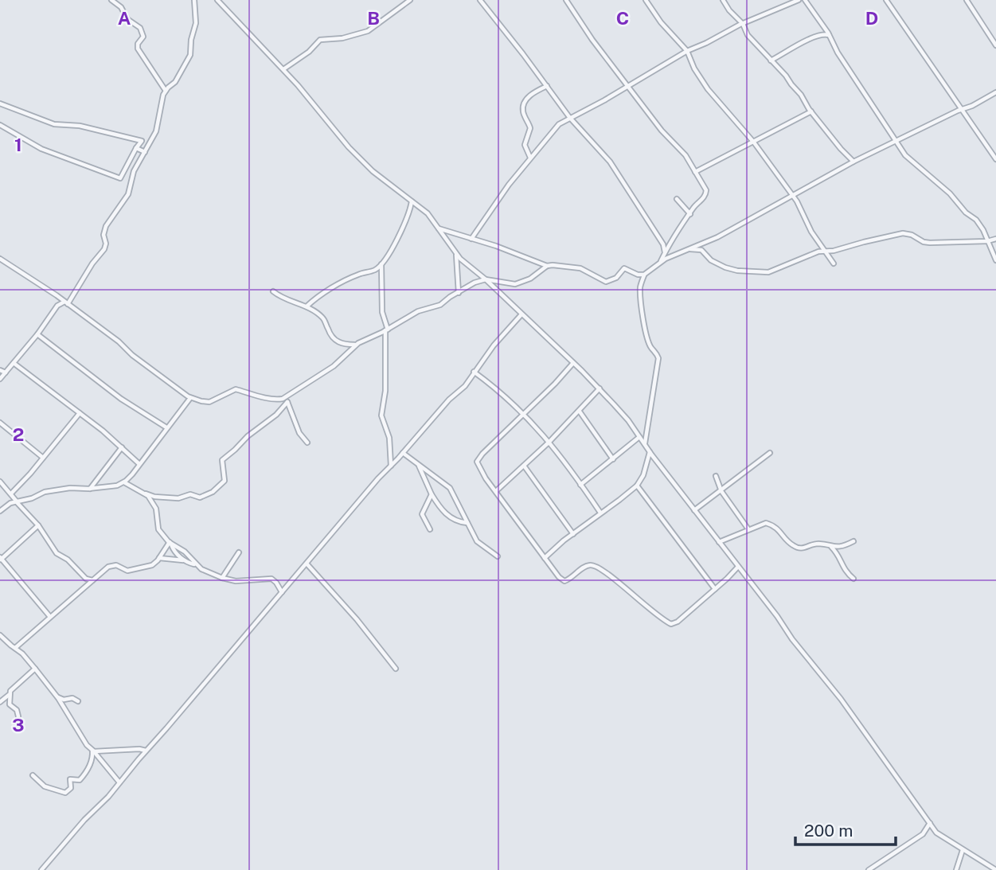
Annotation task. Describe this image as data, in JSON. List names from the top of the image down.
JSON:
{
  "scale_bar": "200 m",
  "grid": {
    "columns": [
      "A",
      "B",
      "C",
      "D"
    ],
    "rows": ["1", "2", "3"]
  }
}
